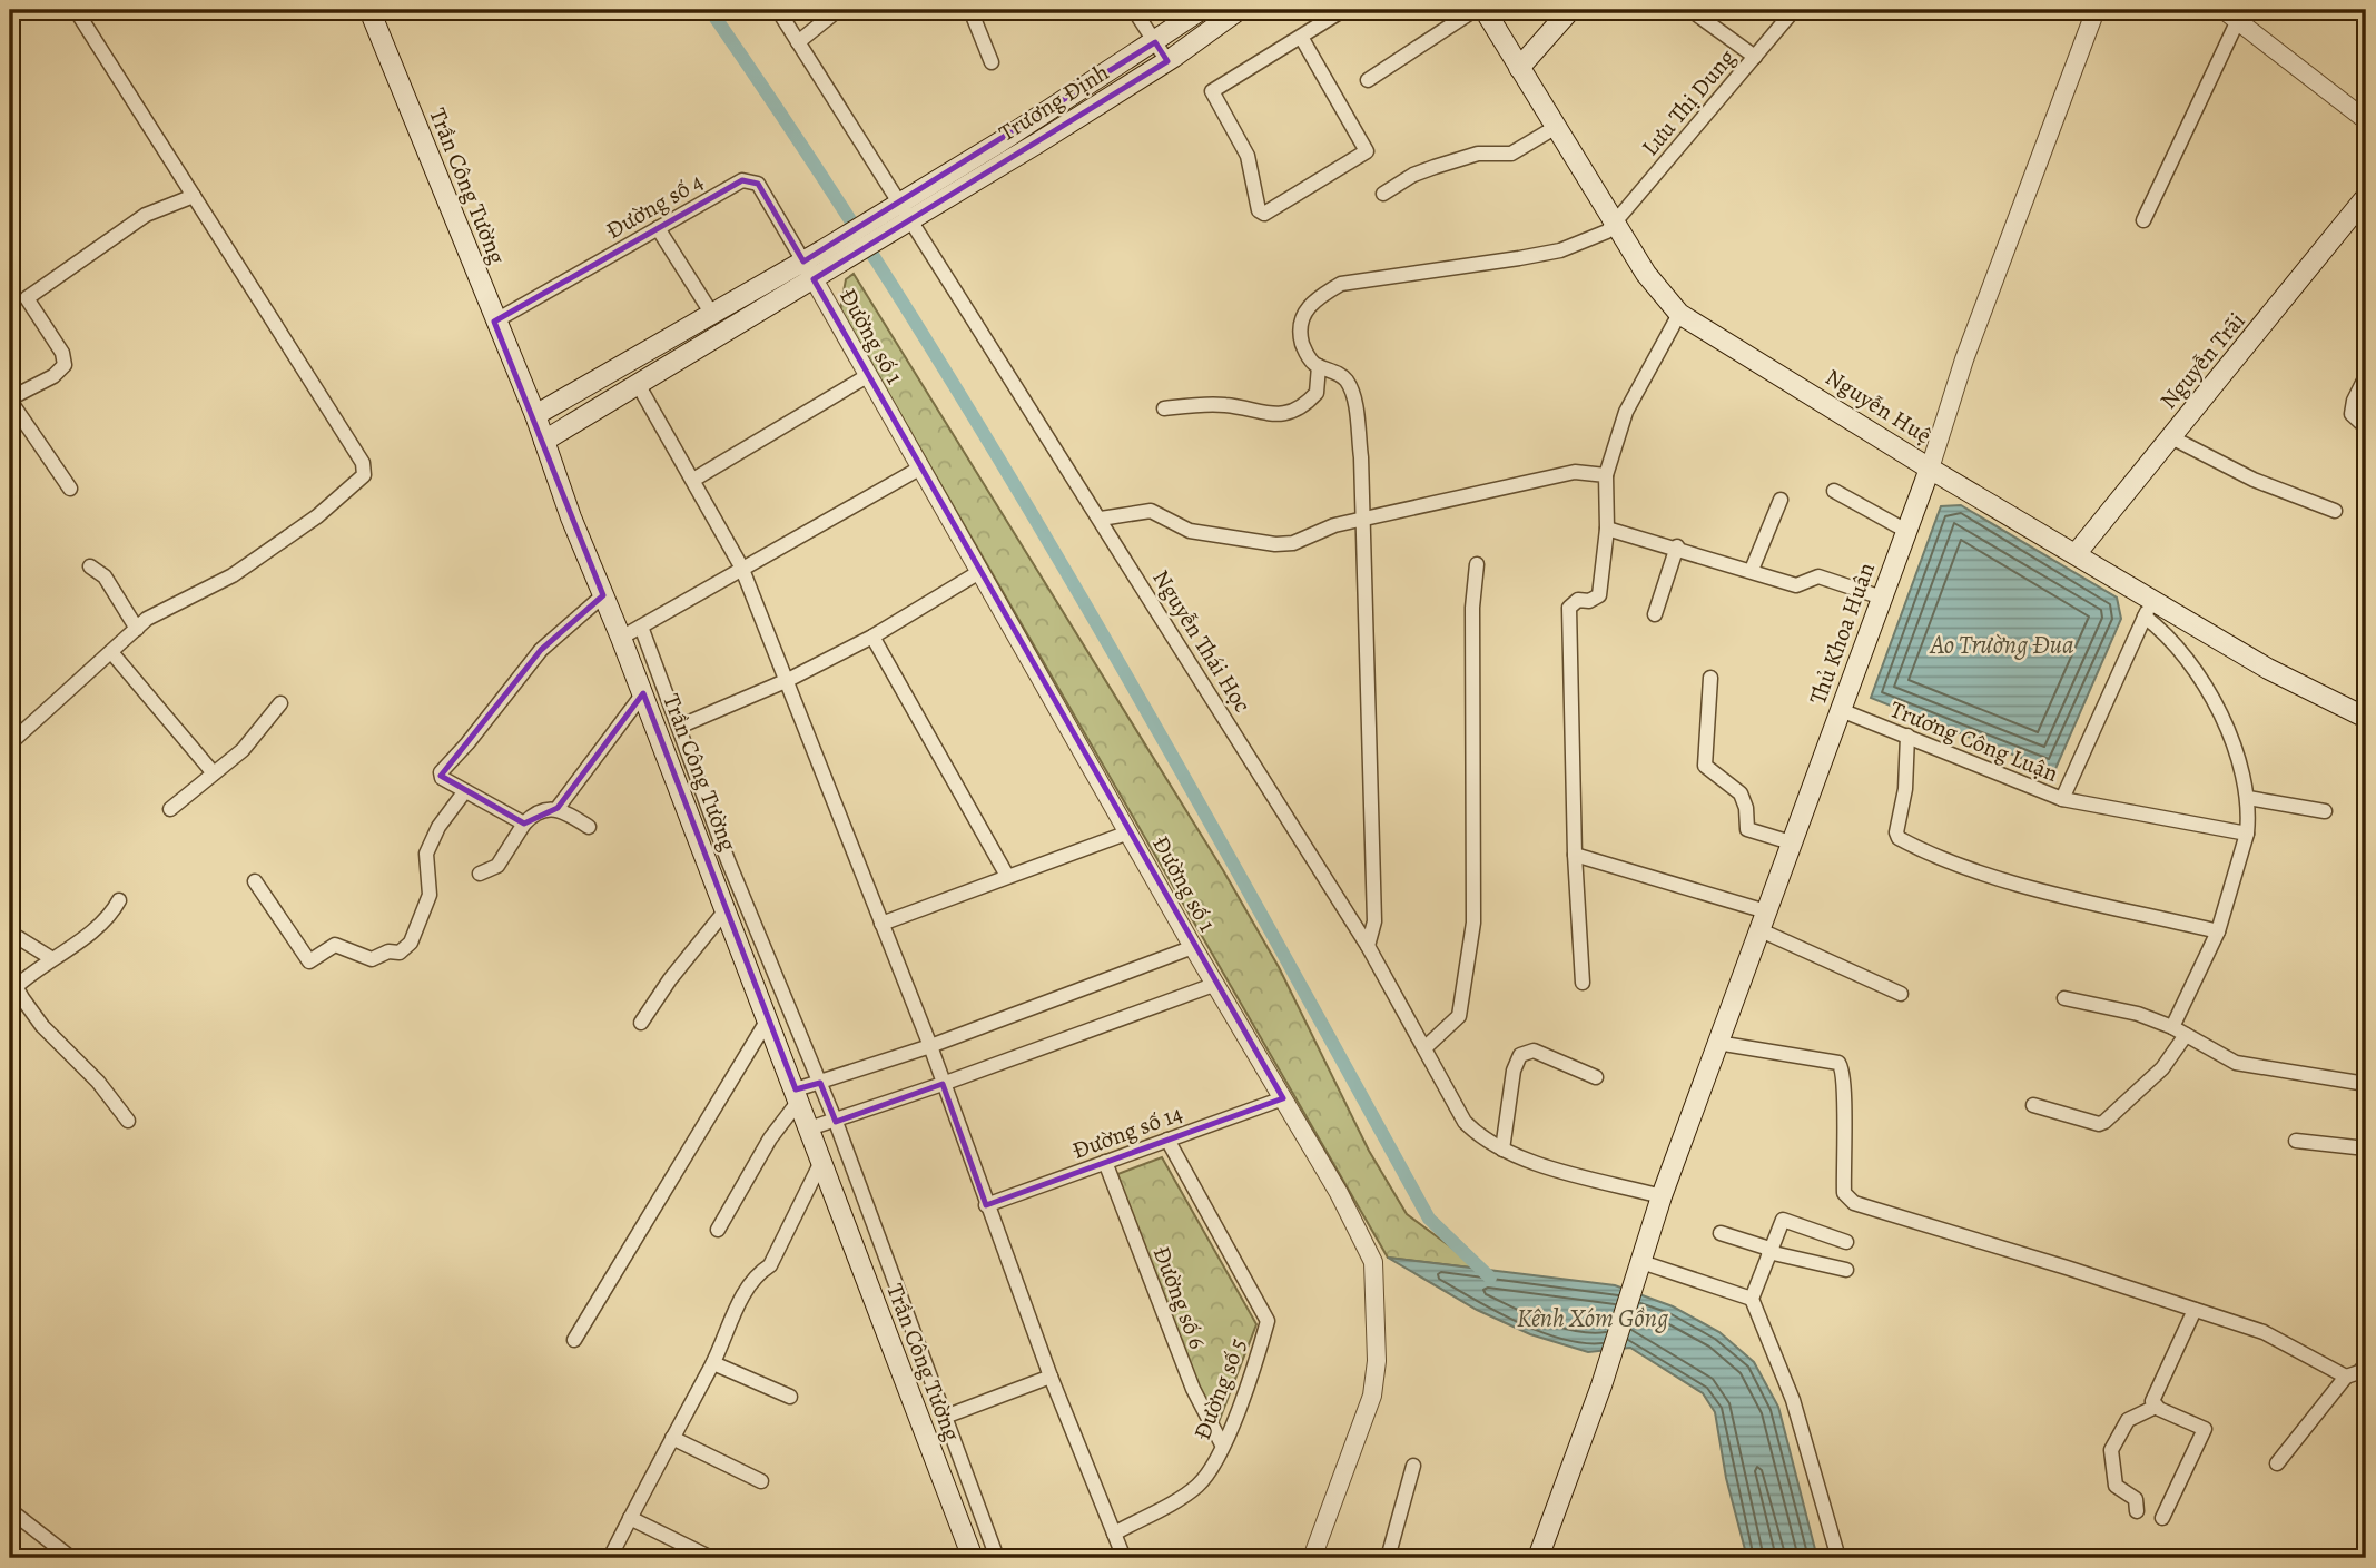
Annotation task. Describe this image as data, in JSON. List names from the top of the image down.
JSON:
{
  "streets": {
    "main road": [
      "Trương Định",
      "Trần Công Tường",
      "Nguyễn Trãi",
      "Nguyễn Huệ",
      "Thủ Khoa Huân"
    ],
    "street": [
      "Lưu Thị Dung",
      "Đường số 4",
      "Đường số 1",
      "Nguyễn Thái Học",
      "Trương Công Luận",
      "Đường số 14",
      "Đường số 6",
      "Đường số 5"
    ]
  },
  "crossings": [
    ["Trương Định", "Đường số 4"],
    ["Trương Định", "Đường số 1"],
    ["Trương Định", "Nguyễn Thái Học"],
    ["Lưu Thị Dung", "Nguyễn Huệ"],
    ["Trần Công Tường", "Đường số 4"],
    ["Đường số 4", "Đường số 1"],
    ["Đường số 1", "Đường số 14"],
    ["Nguyễn Trãi", "Nguyễn Huệ"],
    ["Nguyễn Huệ", "Thủ Khoa Huân"],
    ["Nguyễn Huệ", "Trương Công Luận"],
    ["Thủ Khoa Huân", "Nguyễn Thái Học"],
    ["Thủ Khoa Huân", "Trương Công Luận"],
    ["Đường số 14", "Đường số 6"],
    ["Đường số 14", "Đường số 5"],
    ["Đường số 6", "Đường số 5"]
  ],
  "water": ["Ao Trường Đua", "Kênh Xóm Gồng"]
}
